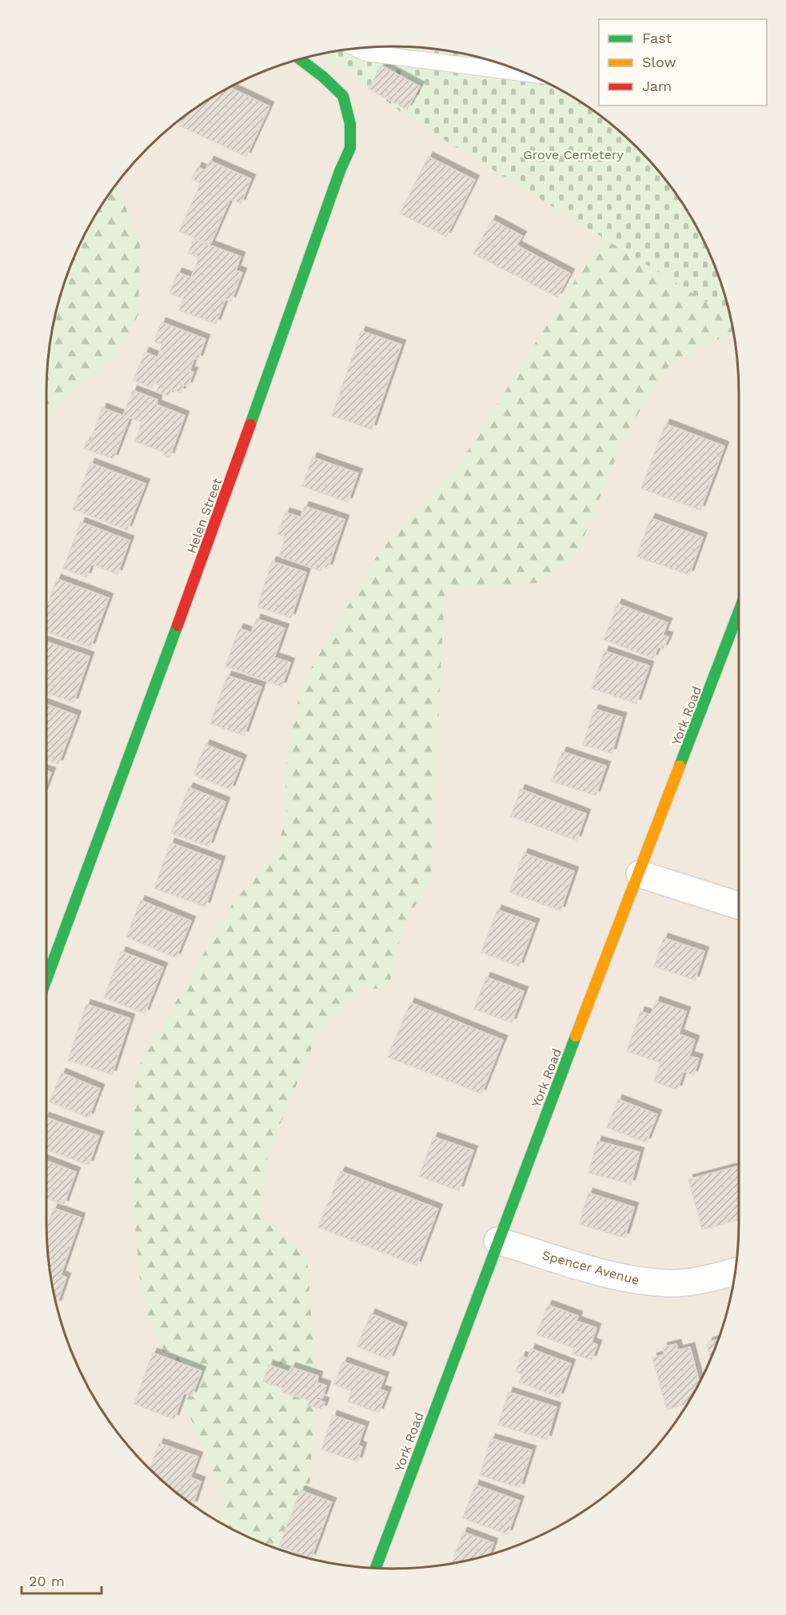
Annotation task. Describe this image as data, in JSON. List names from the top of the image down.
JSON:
{
  "streets": {
    "street": ["Helen Street", "York Road", "Spencer Avenue"]
  },
  "crossings": [
    ["York Road", "Spencer Avenue"]
  ],
  "parks": ["Grove Cemetery"],
  "legend": ["Fast", "Slow", "Jam"],
  "scale_bar": "20 m"
}
